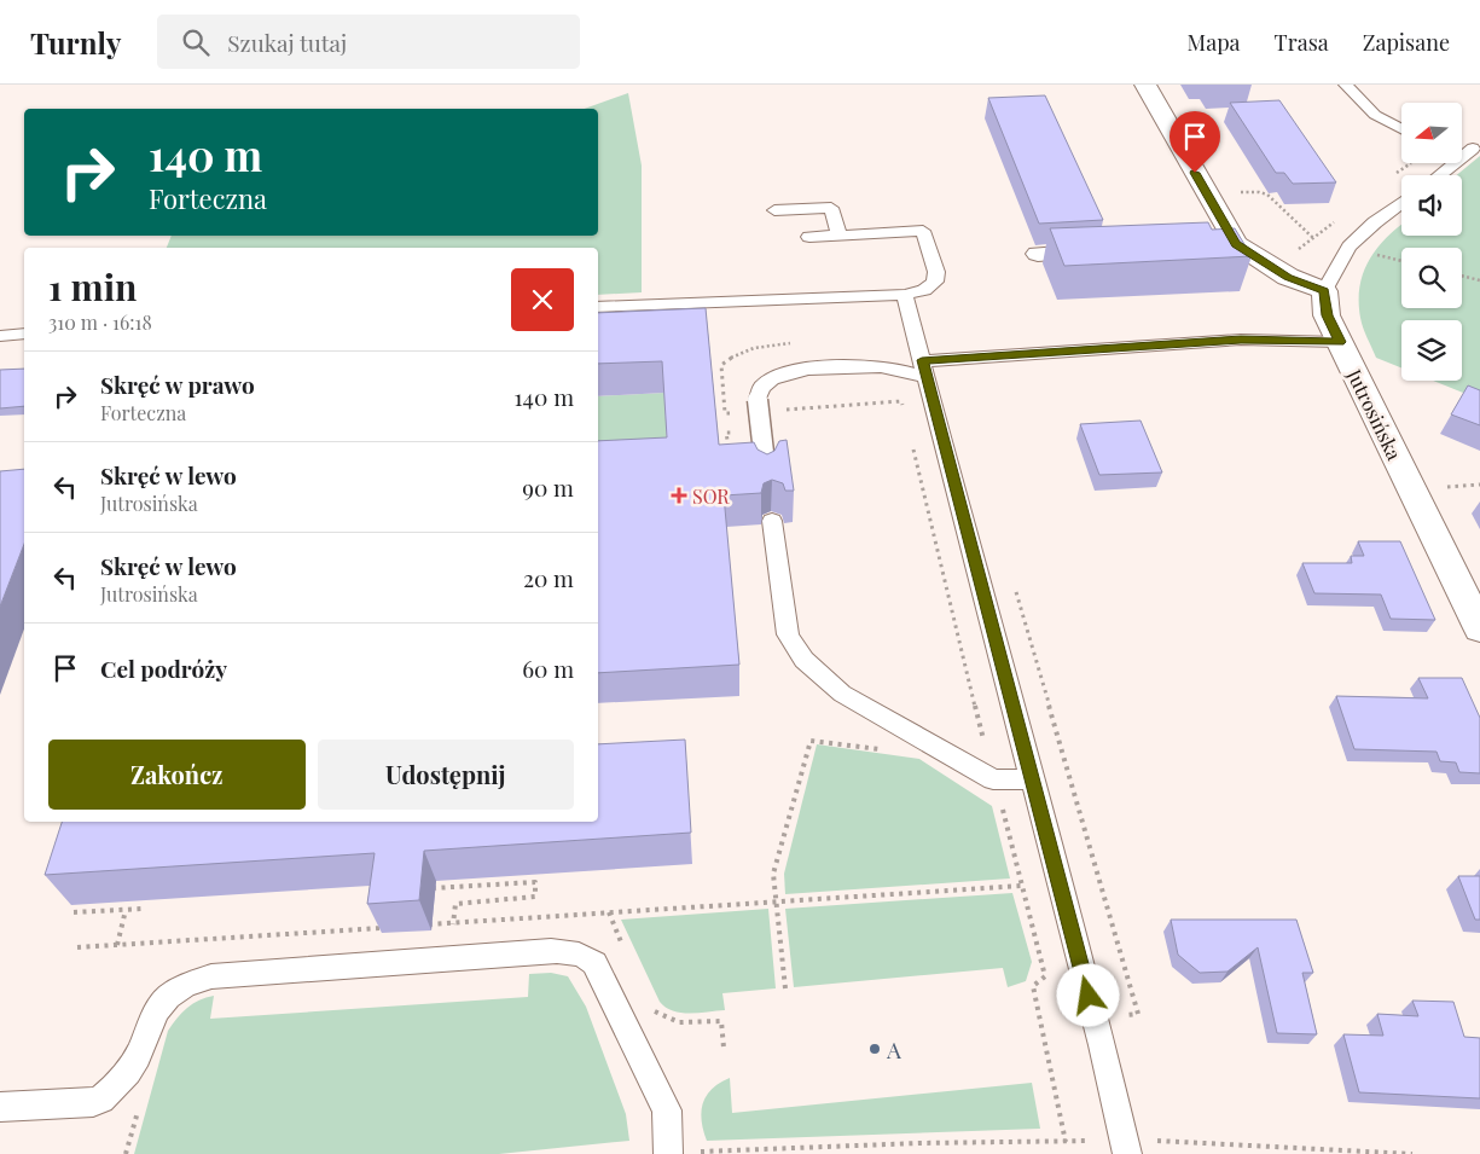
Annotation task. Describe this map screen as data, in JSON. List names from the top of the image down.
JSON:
{
  "streets": {
    "street": ["Jutrosińska"]
  },
  "places": {
    "health": ["SOR"],
    "other": ["A"]
  },
  "north": "left",
  "page": {
    "header": "Turnly",
    "search": "Szukaj tutaj",
    "nav": ["Mapa", "Trasa", "Zapisane"],
    "turn": ["140 m", "Forteczna"],
    "heading": ["1 min", "310 m · 16:18"],
    "list": [
      {
        "name": "Skręć w prawo",
        "note": "Forteczna",
        "value": "140 m"
      },
      {
        "name": "Skręć w lewo",
        "note": "Jutrosińska",
        "value": "90 m"
      },
      {
        "name": "Skręć w lewo",
        "note": "Jutrosińska",
        "value": "20 m"
      },
      {
        "name": "Cel podróży",
        "value": "60 m"
      }
    ],
    "buttons": ["Zakończ", "Udostępnij"]
  }
}
